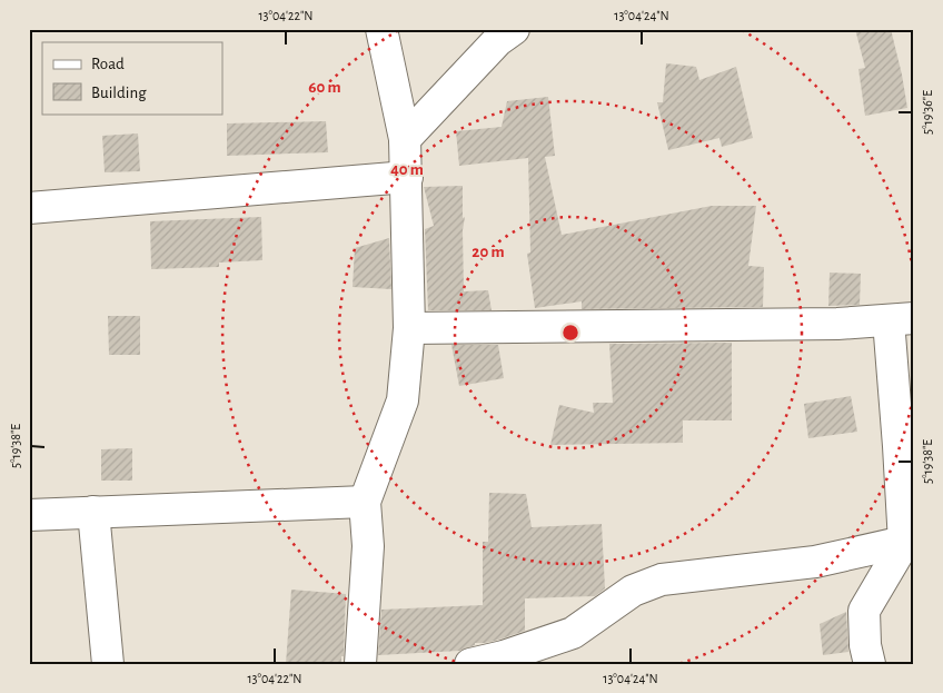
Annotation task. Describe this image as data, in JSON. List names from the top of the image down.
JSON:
{
  "legend": ["Road", "Building"],
  "coordinates": [
    "13°04'22\"N",
    "13°04'24\"N",
    "5°19'36\"E",
    "5°19'38\"E"
  ],
  "rings": ["60 m", "40 m", "20 m"]
}
